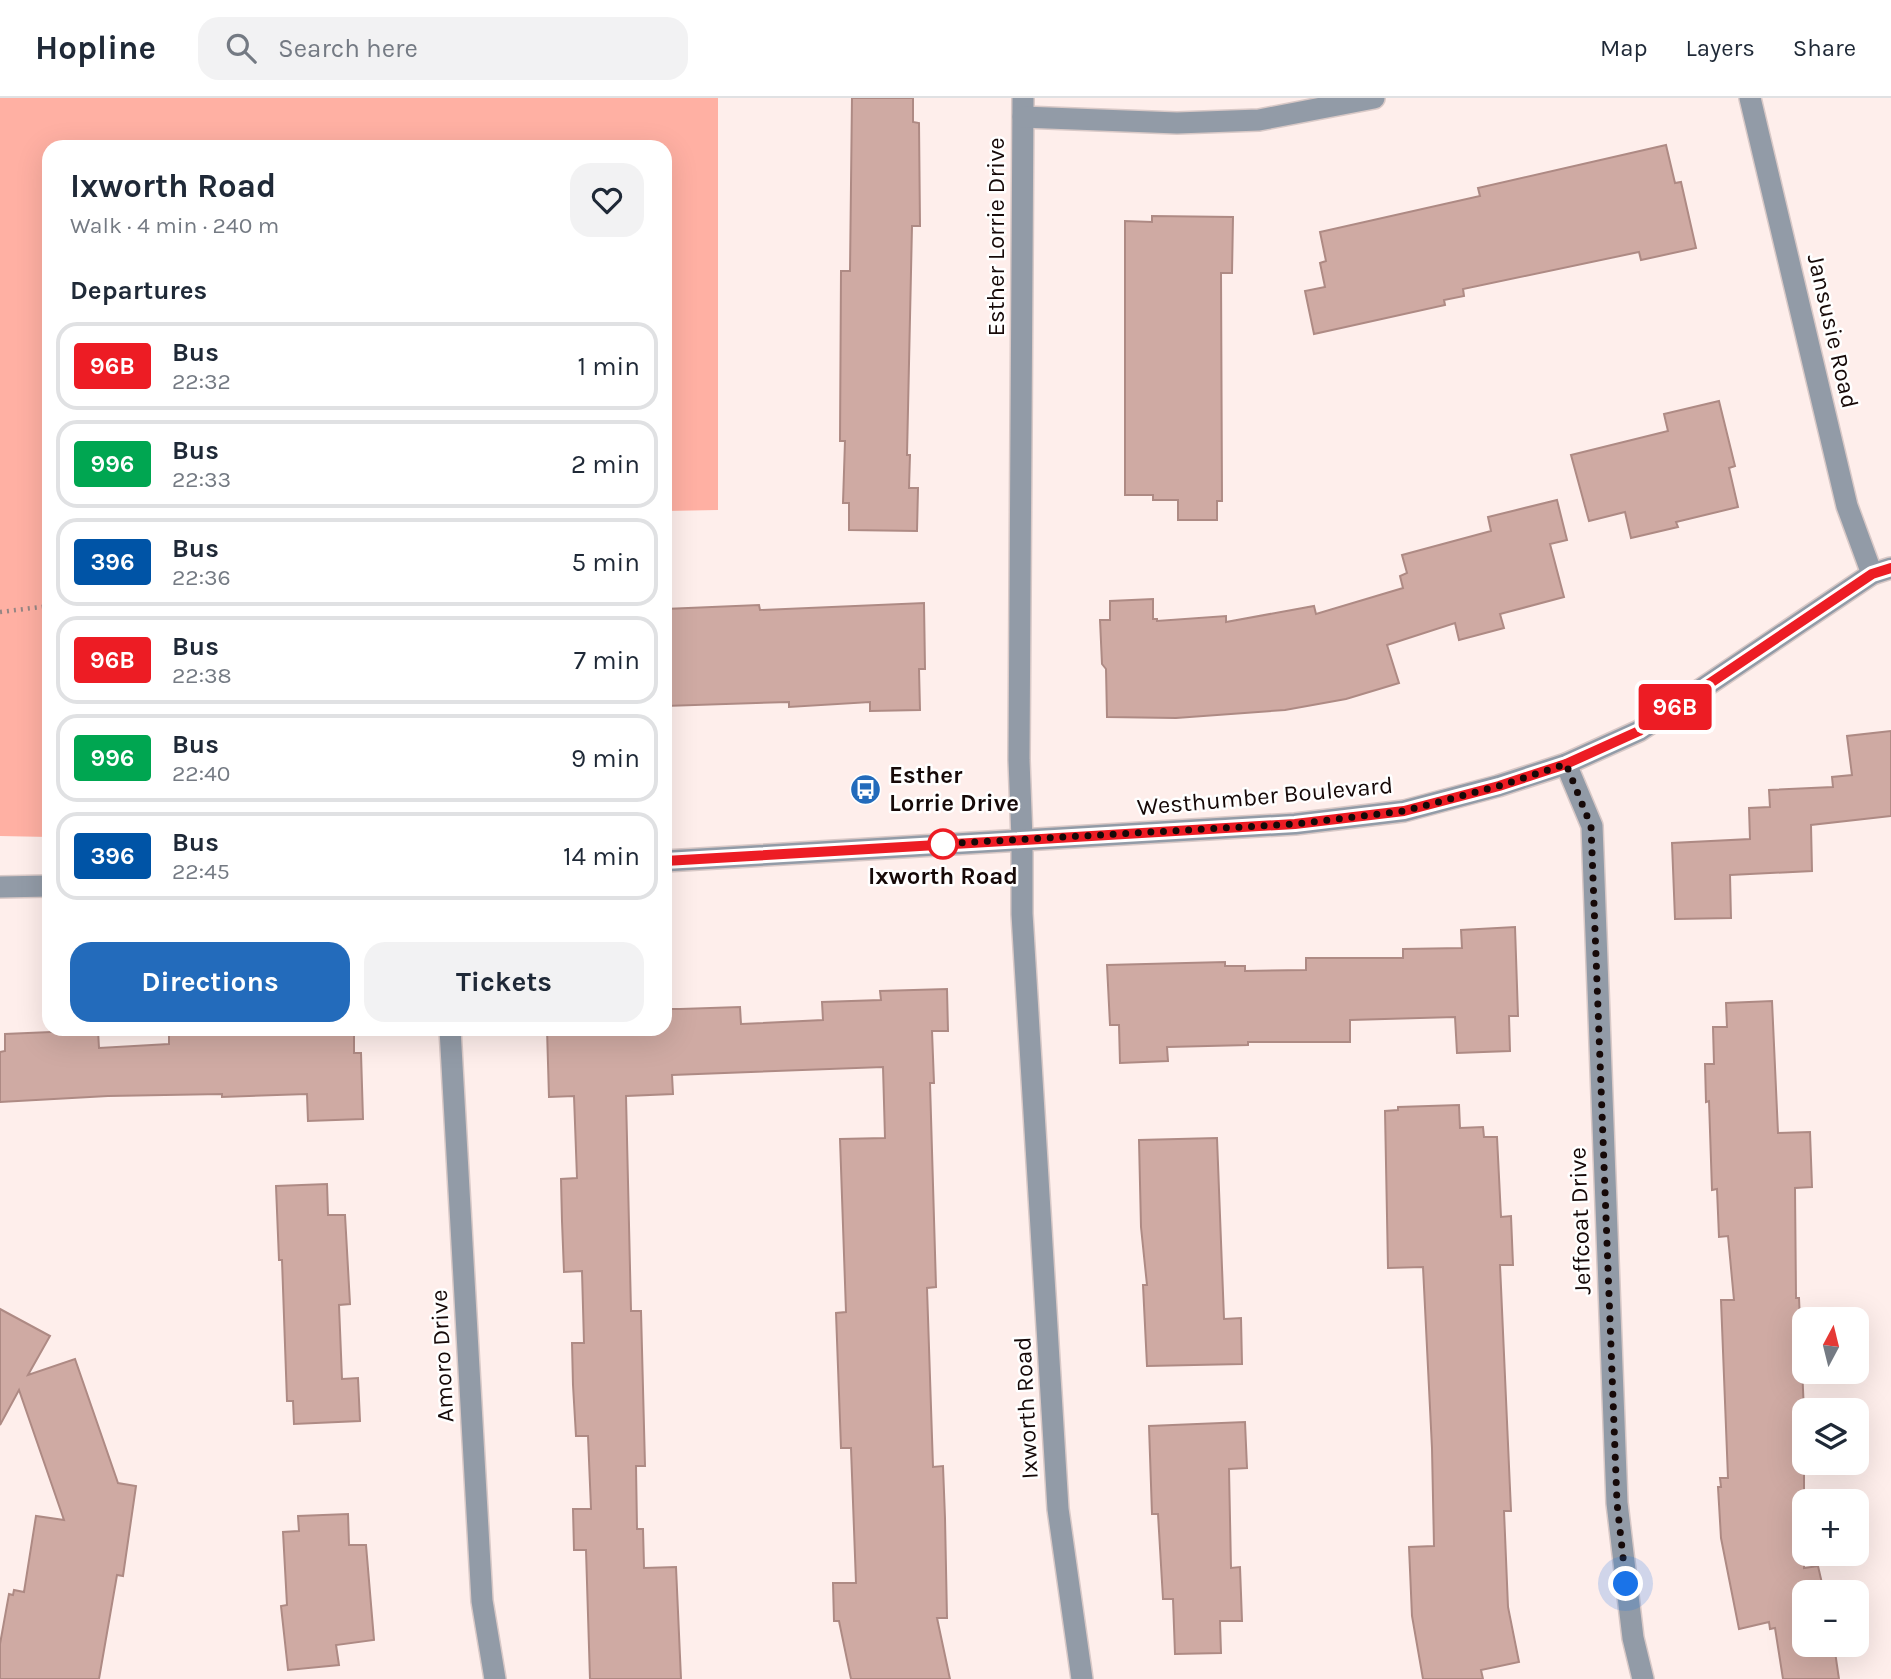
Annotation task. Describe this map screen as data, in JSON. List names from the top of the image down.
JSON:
{
  "streets": {
    "street": [
      "Esther Lorrie Drive",
      "Jansusie Road",
      "Westhumber Boulevard",
      "Jeffcoat Drive",
      "Amoro Drive",
      "Ixworth Road"
    ]
  },
  "crossings": [
    ["Esther Lorrie Drive", "Westhumber Boulevard"],
    ["Esther Lorrie Drive", "Ixworth Road"],
    ["Jansusie Road", "Westhumber Boulevard"],
    ["Westhumber Boulevard", "Jeffcoat Drive"],
    ["Westhumber Boulevard", "Ixworth Road"]
  ],
  "places": {
    "bus stop": ["Esther Lorrie Drive"],
    "other": ["Ixworth Road"]
  },
  "lines": ["bus line 96B"],
  "north": "top",
  "page": {
    "header": "Hopline",
    "search": "Search here",
    "nav": ["Map", "Layers", "Share"],
    "on_map": "96B",
    "heading": [
      ["Ixworth Road", "Walk · 4 min · 240 m"],
      "Departures"
    ],
    "list": [
      {
        "mark": "96B",
        "name": "Bus",
        "note": "22:32",
        "value": "1 min"
      },
      {
        "mark": "996",
        "name": "Bus",
        "note": "22:33",
        "value": "2 min"
      },
      {
        "mark": "396",
        "name": "Bus",
        "note": "22:36",
        "value": "5 min"
      },
      {
        "mark": "96B",
        "name": "Bus",
        "note": "22:38",
        "value": "7 min"
      },
      {
        "mark": "996",
        "name": "Bus",
        "note": "22:40",
        "value": "9 min"
      },
      {
        "mark": "396",
        "name": "Bus",
        "note": "22:45",
        "value": "14 min"
      }
    ],
    "buttons": ["Directions", "Tickets"],
    "map_buttons": ["+", "−"]
  }
}
